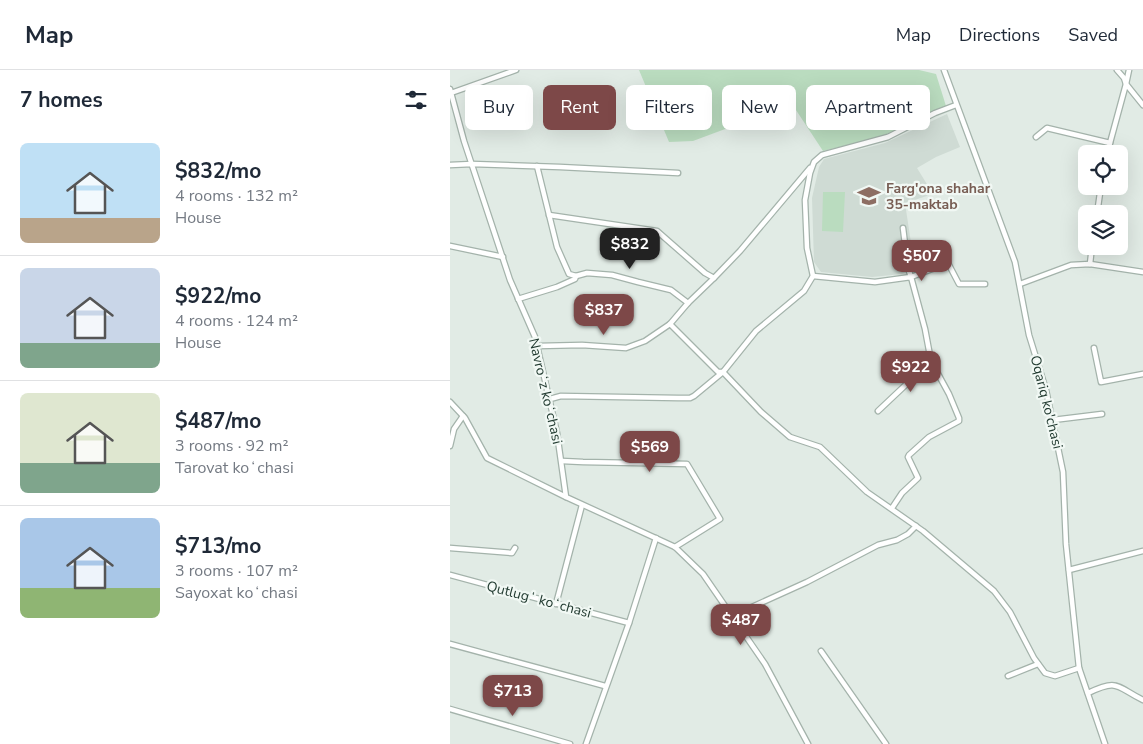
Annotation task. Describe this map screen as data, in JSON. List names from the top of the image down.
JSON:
{
  "streets": {
    "street": ["Navroʻz koʻchasi", "Oqariq ko'chasi", "Qutlugʻ koʻchasi"]
  },
  "places": {
    "school or university": ["Farg'ona shahar 35-maktab"]
  },
  "page": {
    "header": "Map",
    "nav": ["Map", "Directions", "Saved"],
    "heading": "7 homes",
    "chip": [
      "Buy",
      "Rent",
      "Filters",
      "New",
      "Apartment"
    ],
    "list": [
      {
        "name": "$832/mo",
        "note": "4 rooms · 132 m² · House"
      },
      {
        "name": "$922/mo",
        "note": "4 rooms · 124 m² · House"
      },
      {
        "name": "$487/mo",
        "note": "3 rooms · 92 m² · Tarovat koʻchasi"
      },
      {
        "name": "$713/mo",
        "note": "3 rooms · 107 m² · Sayoxat koʻchasi"
      }
    ],
    "price": [
      "$832",
      "$507",
      "$837",
      "$922",
      "$569",
      "$487",
      "$713"
    ]
  }
}
